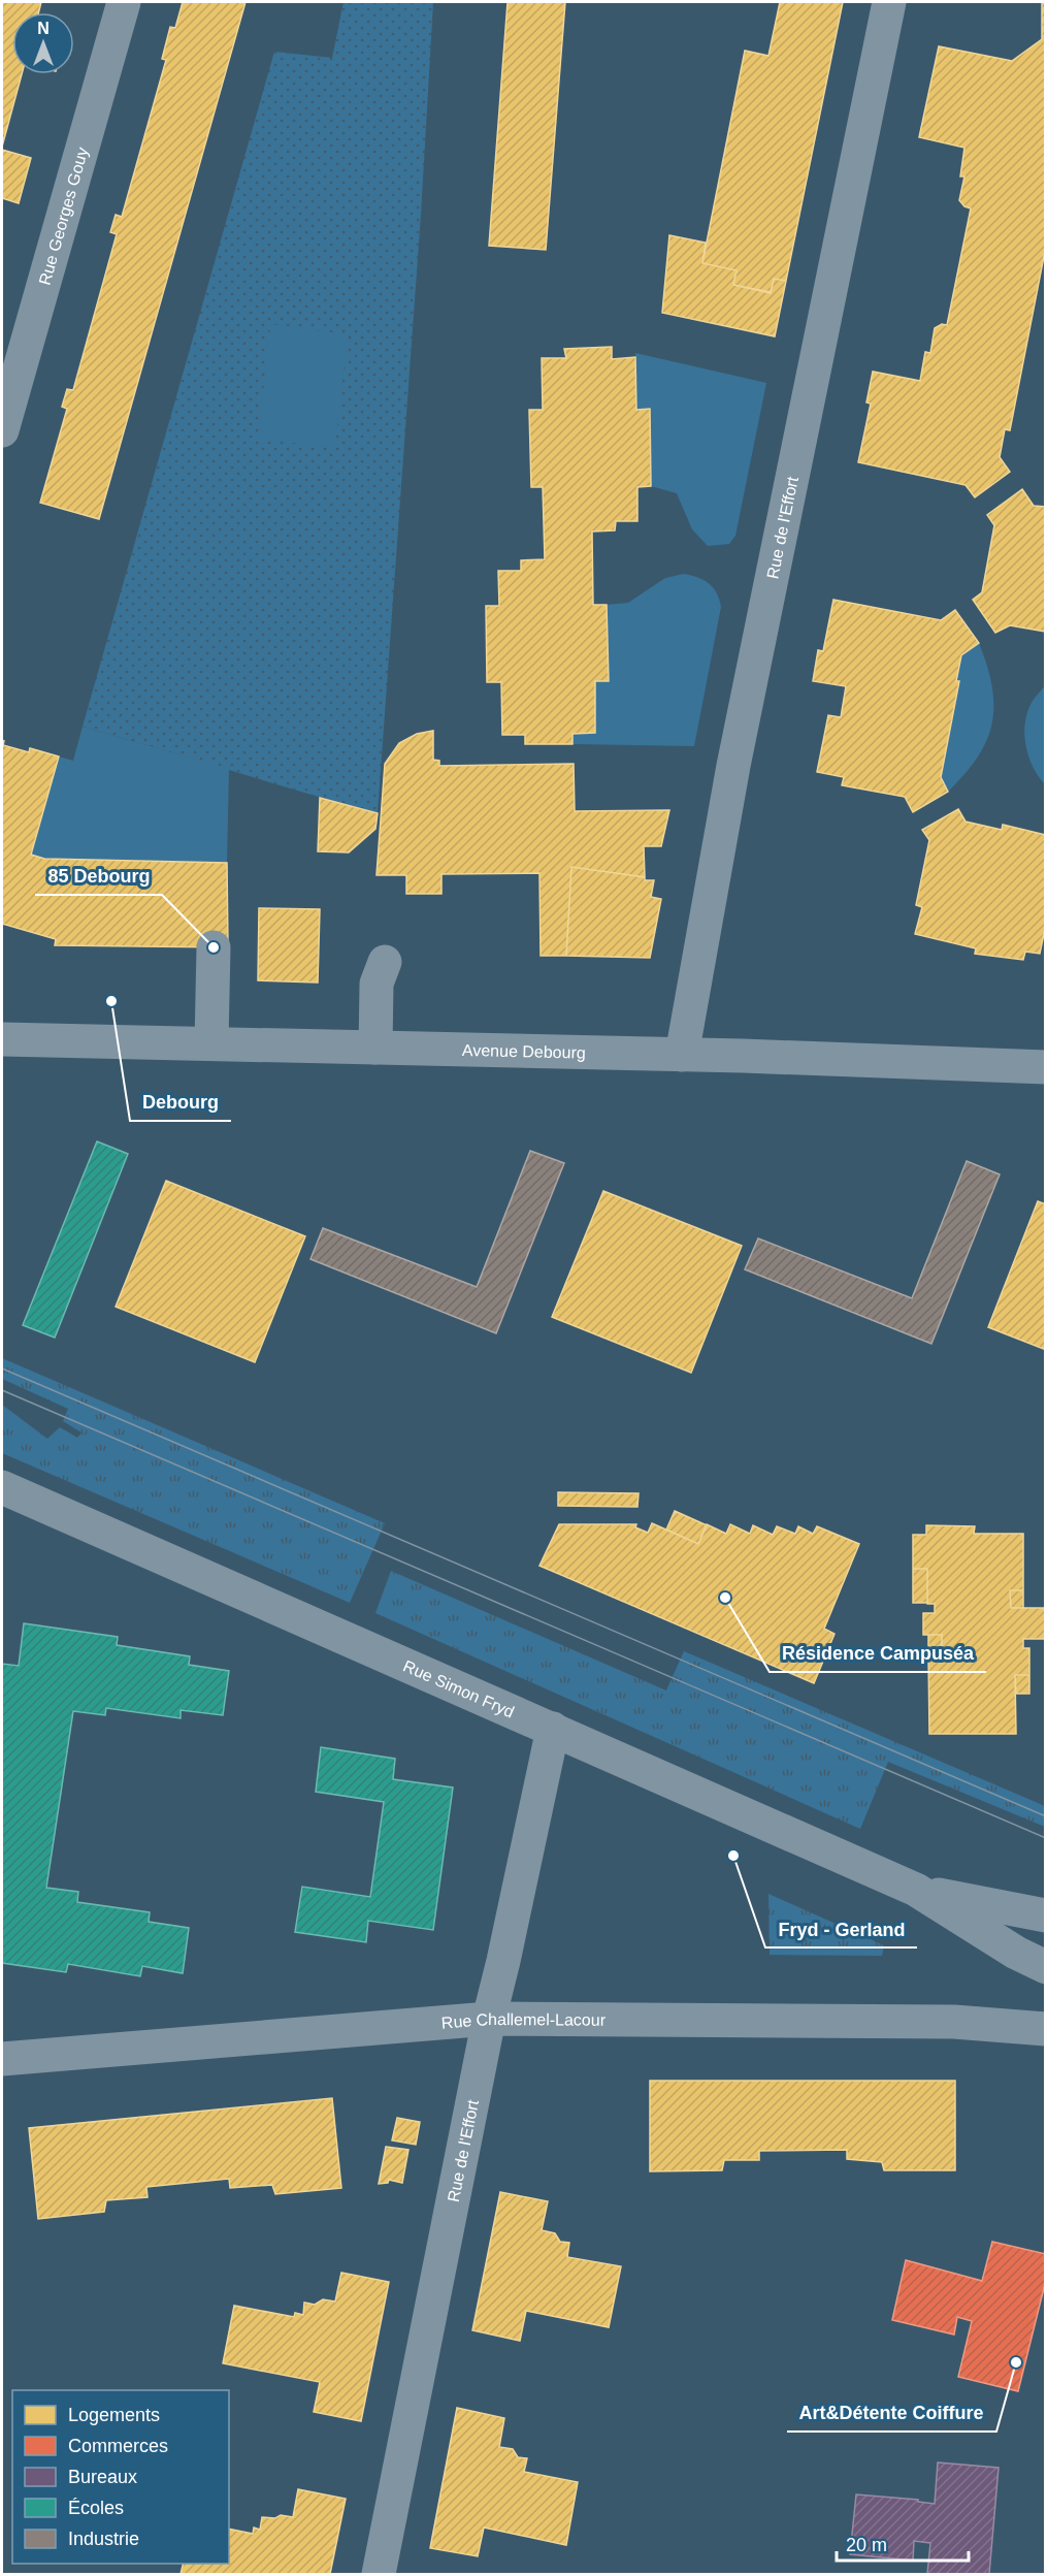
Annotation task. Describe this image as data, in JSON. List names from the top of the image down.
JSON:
{
  "streets": {
    "street": [
      "Rue Georges Gouy",
      "Rue de l'Effort",
      "Avenue Debourg",
      "Rue Simon Fryd",
      "Rue Challemel-Lacour"
    ]
  },
  "crossings": [
    ["Rue de l'Effort", "Avenue Debourg"],
    ["Rue de l'Effort", "Rue Simon Fryd"],
    ["Rue de l'Effort", "Rue Challemel-Lacour"]
  ],
  "places": [
    "85 Debourg",
    "Debourg",
    "Résidence Campuséa",
    "Fryd - Gerland",
    "Art&Détente Coiffure"
  ],
  "legend": [
    "Logements",
    "Commerces",
    "Bureaux",
    "Écoles",
    "Industrie"
  ],
  "scale_bar": "20 m",
  "north": "top"
}
